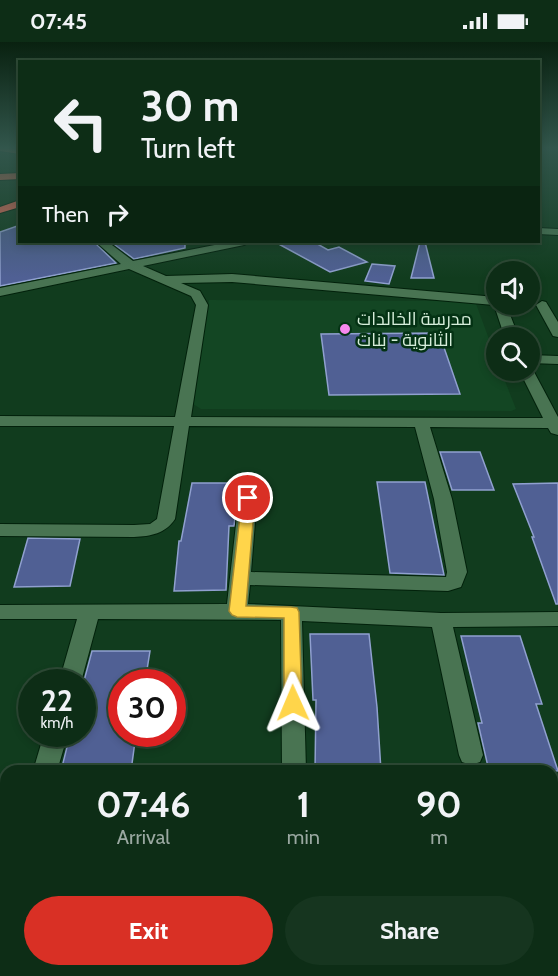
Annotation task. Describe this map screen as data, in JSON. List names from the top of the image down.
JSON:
{
  "places": ["مدرسة الخالدات الثانوية - بنات"],
  "page": {
    "status": "07:45",
    "turn": ["30 m", "Turn left"],
    "then": "Then",
    "speed": "22 km/h",
    "limit": "30",
    "eta": [
      "07:46",
      "Arrival",
      "1",
      "min",
      "90",
      "m"
    ],
    "buttons": ["Exit", "Share"]
  }
}
